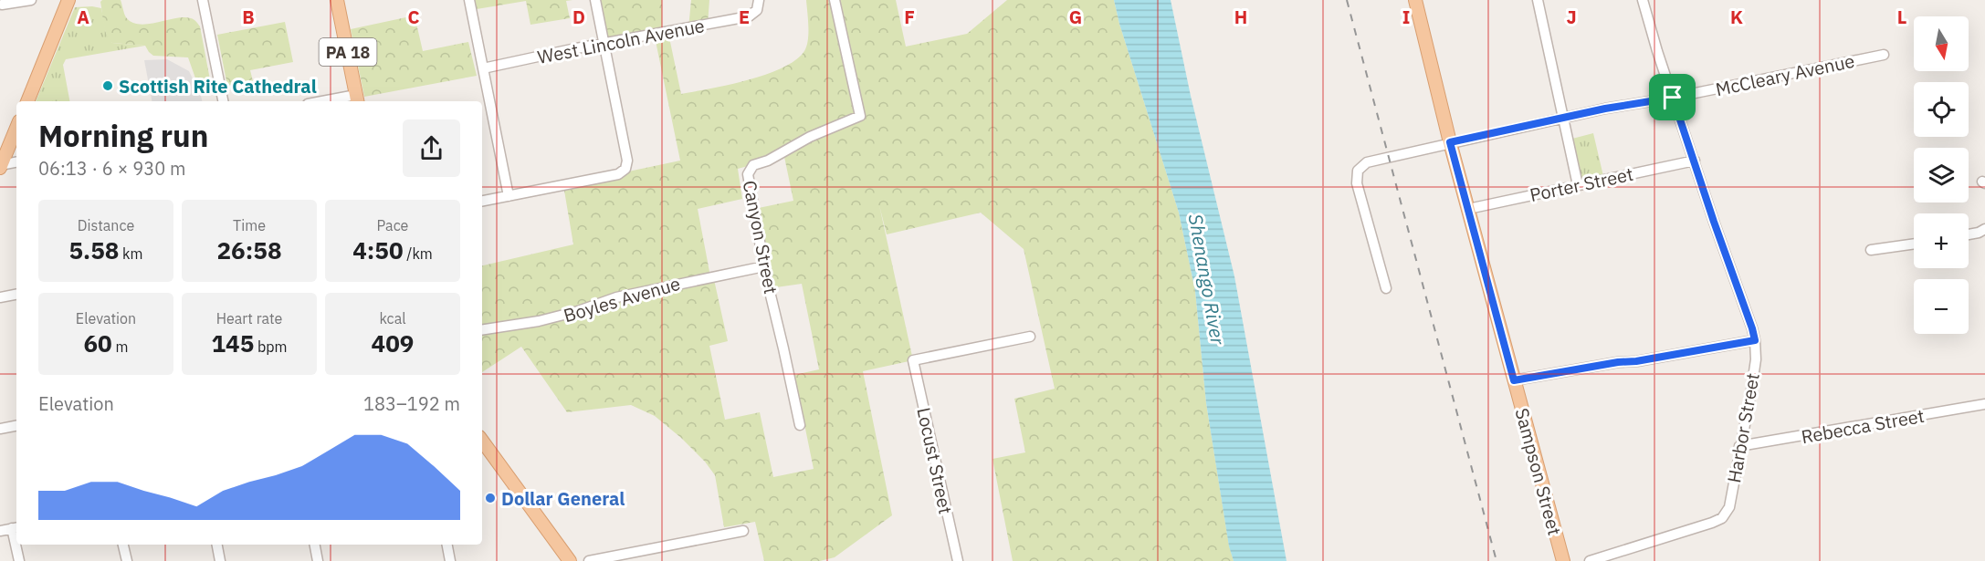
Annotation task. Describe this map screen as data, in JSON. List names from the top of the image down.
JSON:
{
  "streets": {
    "main road": ["PA 18", "Sampson Street"],
    "street": [
      "West Lincoln Avenue",
      "McCleary Avenue",
      "Porter Street",
      "Canyon Street",
      "Boyles Avenue",
      "Rebecca Street",
      "Harbor Street",
      "Locust Street"
    ]
  },
  "crossings": [
    ["McCleary Avenue", "Harbor Street"],
    ["McCleary Avenue", "Sampson Street"],
    ["Porter Street", "Harbor Street"],
    ["Porter Street", "Sampson Street"],
    ["Canyon Street", "Boyles Avenue"],
    ["Rebecca Street", "Harbor Street"]
  ],
  "water": ["Shenango River"],
  "places": ["Scottish Rite Cathedral", "Dollar General"],
  "north": "bottom",
  "page": {
    "map_buttons": ["+", "−"],
    "heading": ["Morning run", "06:13 · 6 × 930 m"],
    "stats": [
      ["Distance", "5.58 km"],
      ["Time", "26:58"],
      ["Pace", "4:50 /km"],
      ["Elevation", "60 m"],
      ["Heart rate", "145 bpm"],
      ["kcal", "409"]
    ],
    "chart": ["Elevation", "183–192 m"]
  },
  "grid": {
    "columns": [
      "A",
      "B",
      "C",
      "D",
      "E",
      "F",
      "G",
      "H",
      "I",
      "J",
      "K",
      "L"
    ]
  }
}
